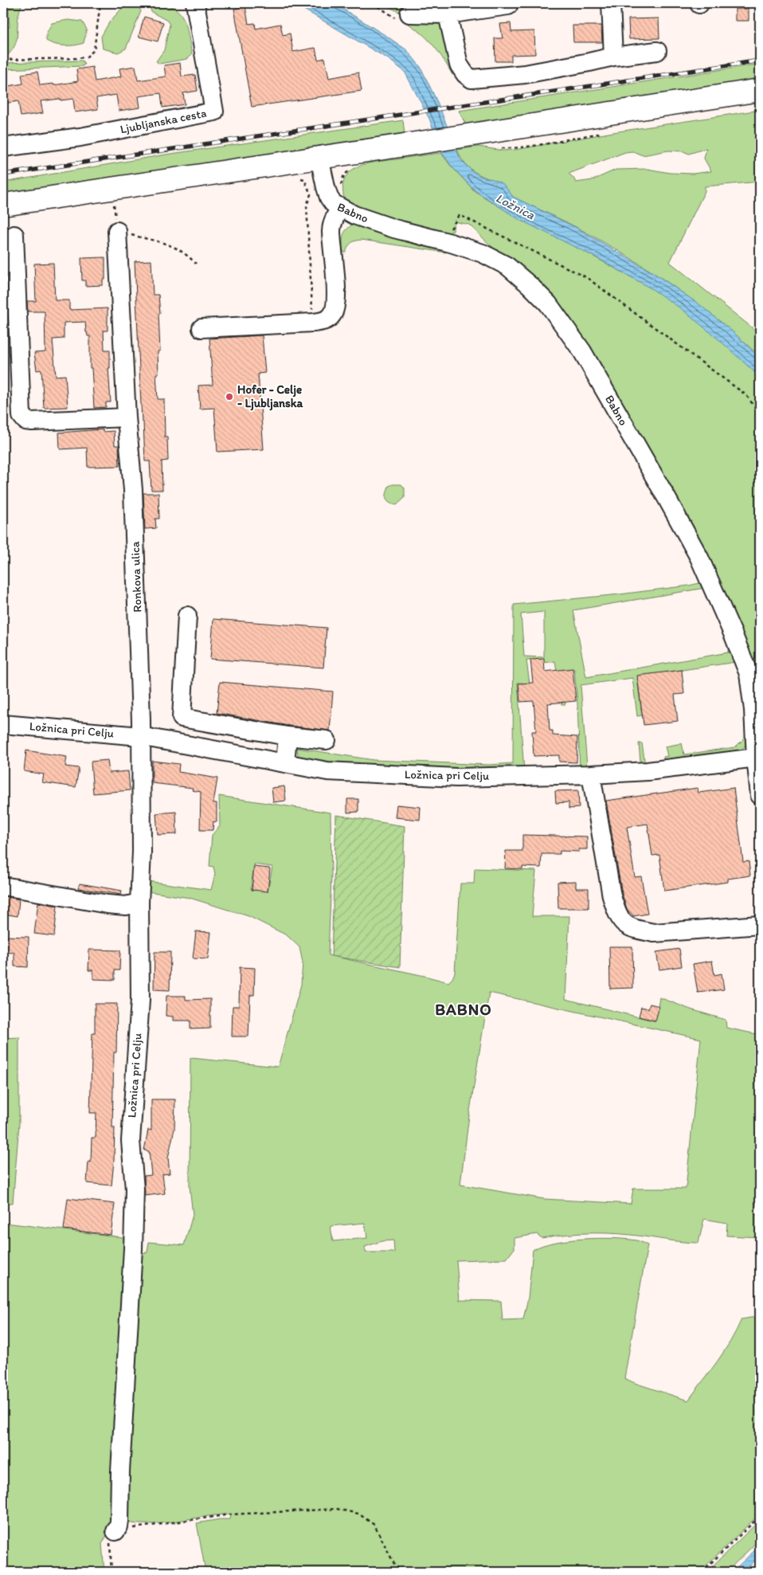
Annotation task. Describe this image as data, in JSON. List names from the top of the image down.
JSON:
{
  "streets": {
    "street": [
      "Ljubljanska cesta",
      "Babno",
      "Ronkova ulica",
      "Ložnica pri Celju"
    ]
  },
  "crossings": [
    ["Babno", "Ložnica pri Celju"],
    ["Ronkova ulica", "Ložnica pri Celju"]
  ],
  "districts": ["BABNO"],
  "water": ["Ložnica"],
  "places": ["Hofer - Celje - Ljubljanska"]
}
